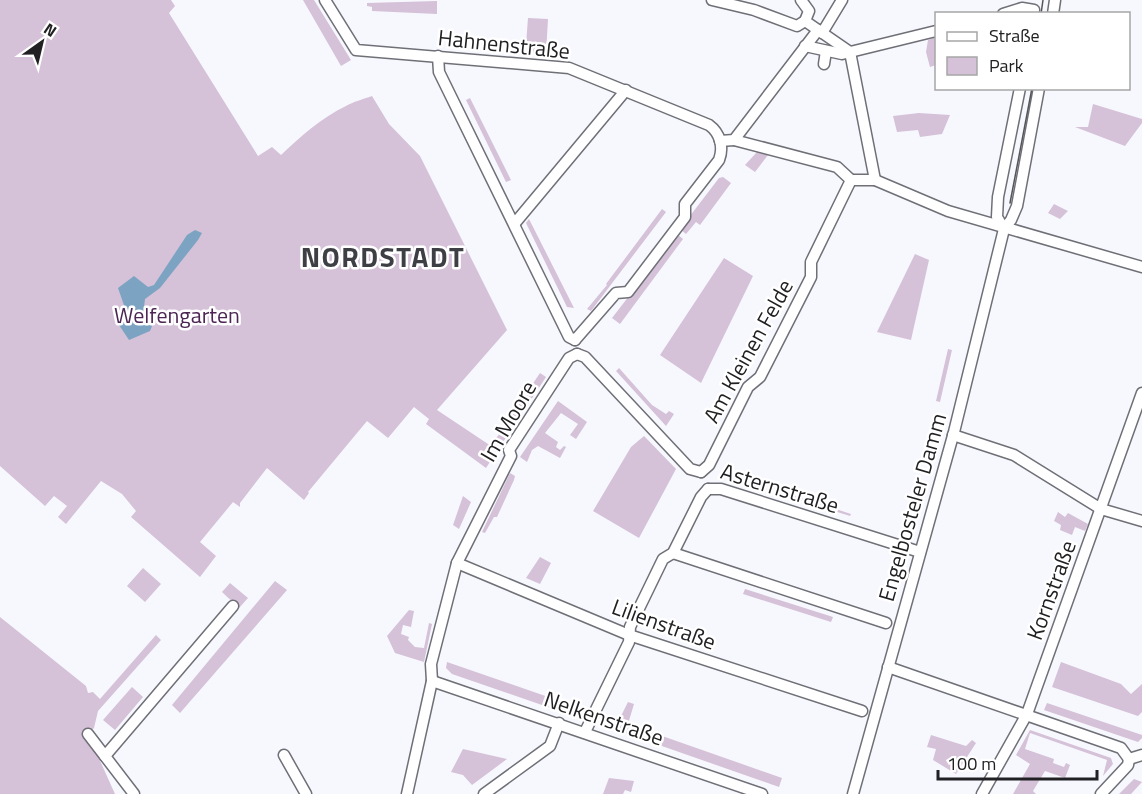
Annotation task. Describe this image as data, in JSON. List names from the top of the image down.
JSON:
{
  "streets": {
    "street": [
      "Hahnenstraße",
      "Am Kleinen Felde",
      "Im Moore",
      "Asternstraße",
      "Engelbosteler Damm",
      "Kornstraße",
      "Lilienstraße",
      "Nelkenstraße"
    ]
  },
  "crossings": [
    ["Am Kleinen Felde", "Asternstraße"],
    ["Im Moore", "Asternstraße"],
    ["Im Moore", "Lilienstraße"],
    ["Im Moore", "Nelkenstraße"],
    ["Asternstraße", "Engelbosteler Damm"]
  ],
  "districts": ["NORDSTADT"],
  "parks": ["Welfengarten"],
  "legend": ["Straße", "Park"],
  "scale_bar": "100 m",
  "north": "top right"
}
